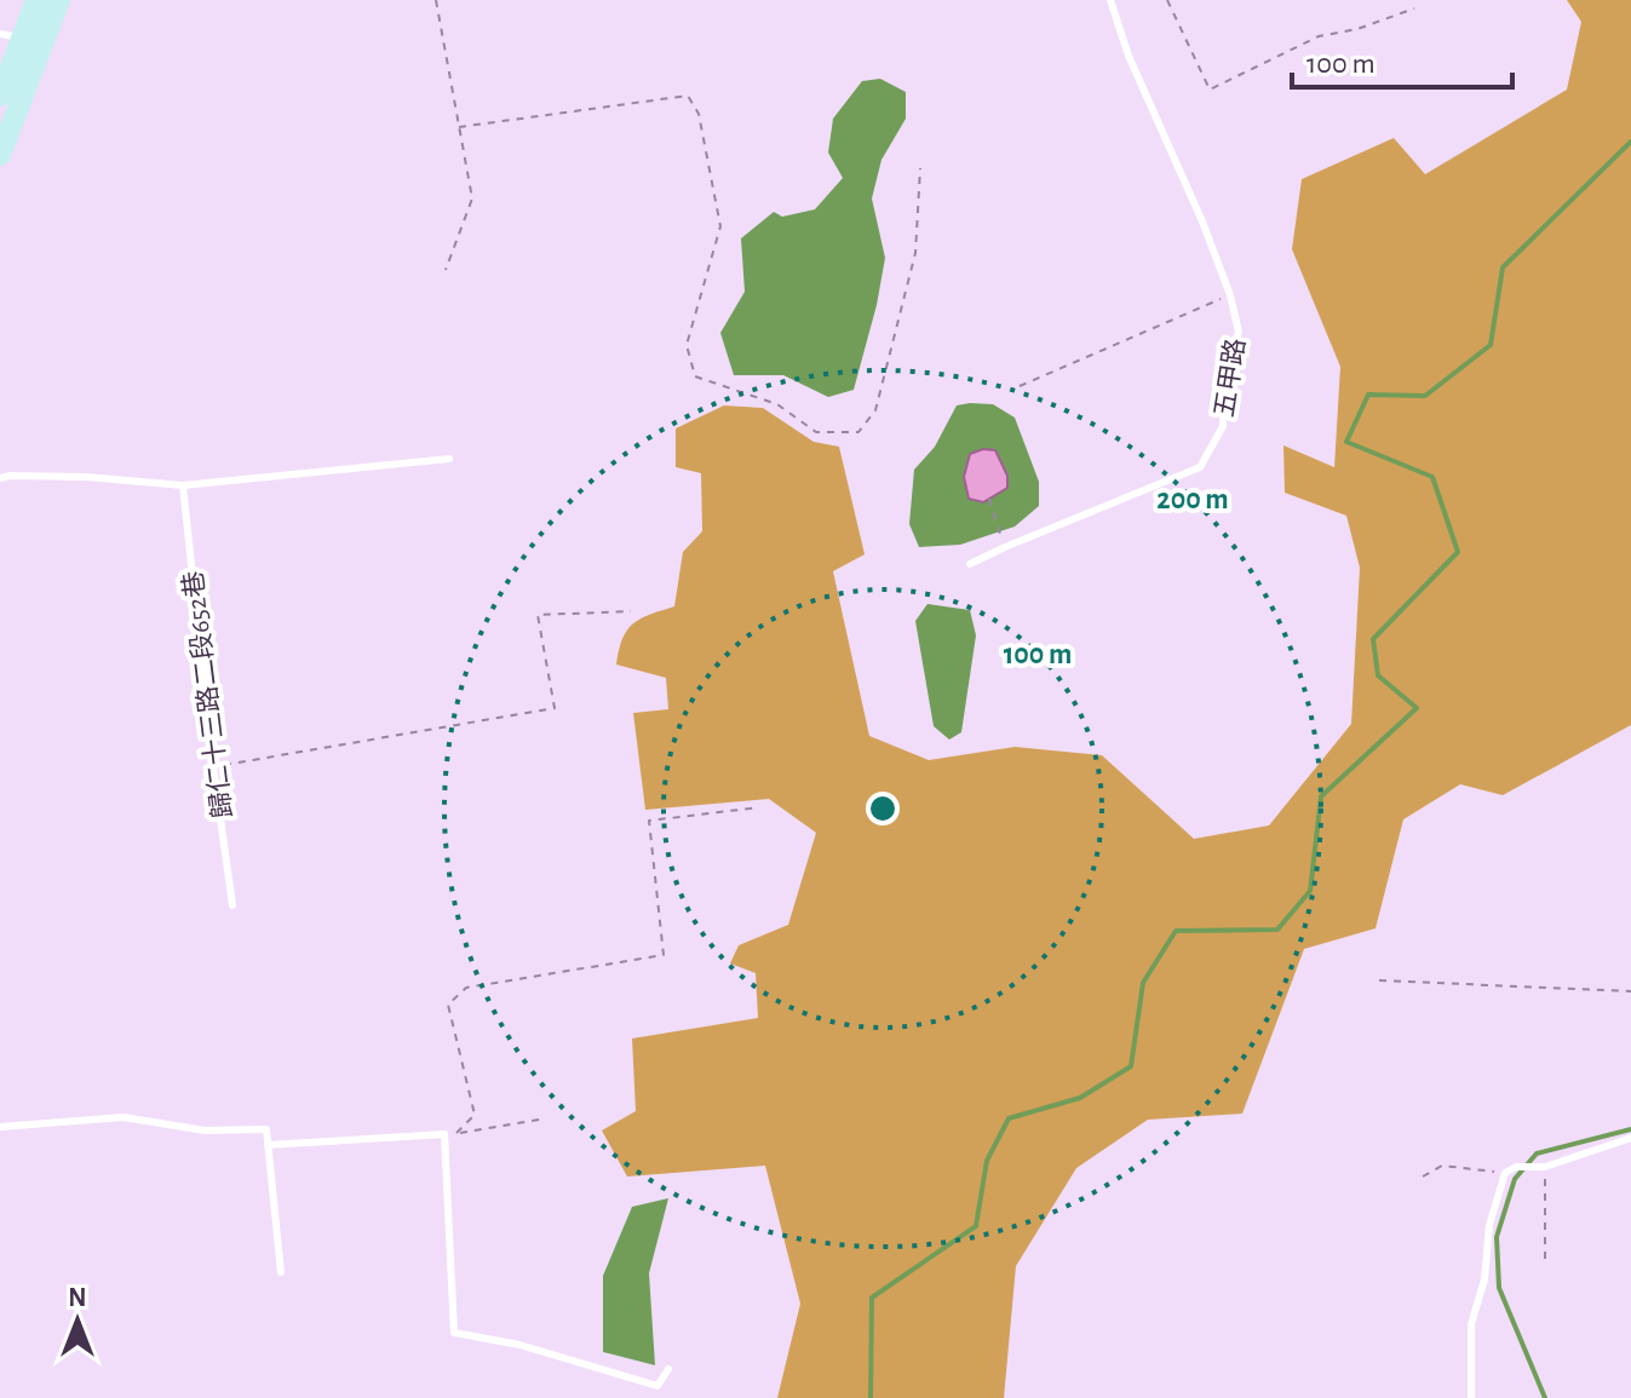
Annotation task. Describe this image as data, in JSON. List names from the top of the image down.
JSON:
{
  "streets": {
    "lane": ["五甲路", "歸仁十三路二段652巷"]
  },
  "scale_bar": "100 m",
  "north": "top",
  "rings": ["200 m", "100 m"]
}
